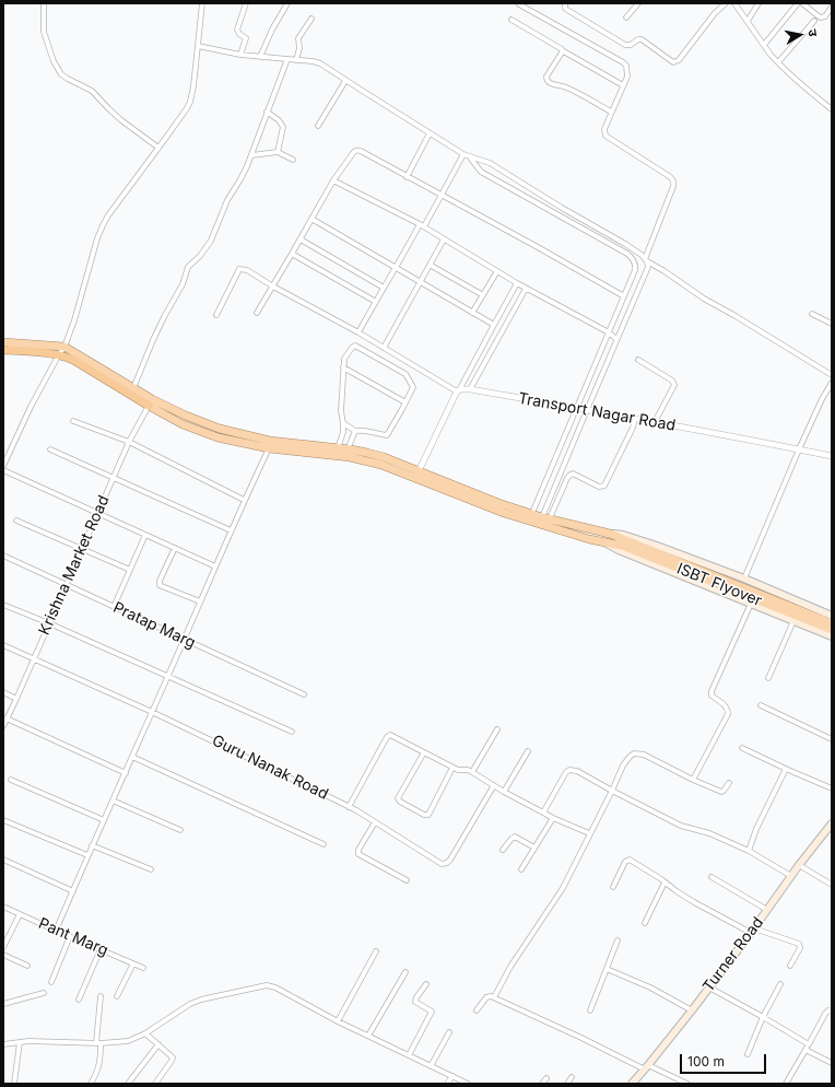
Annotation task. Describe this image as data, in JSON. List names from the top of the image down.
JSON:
{
  "streets": {
    "highway": ["ISBT Flyover"],
    "main road": ["Turner Road"],
    "street": [
      "Transport Nagar Road",
      "Krishna Market Road",
      "Pratap Marg",
      "Guru Nanak Road",
      "Pant Marg"
    ]
  },
  "crossings": [
    ["Krishna Market Road", "Pratap Marg"],
    ["Krishna Market Road", "Guru Nanak Road"]
  ],
  "scale_bar": "100 m",
  "north": "right"
}
